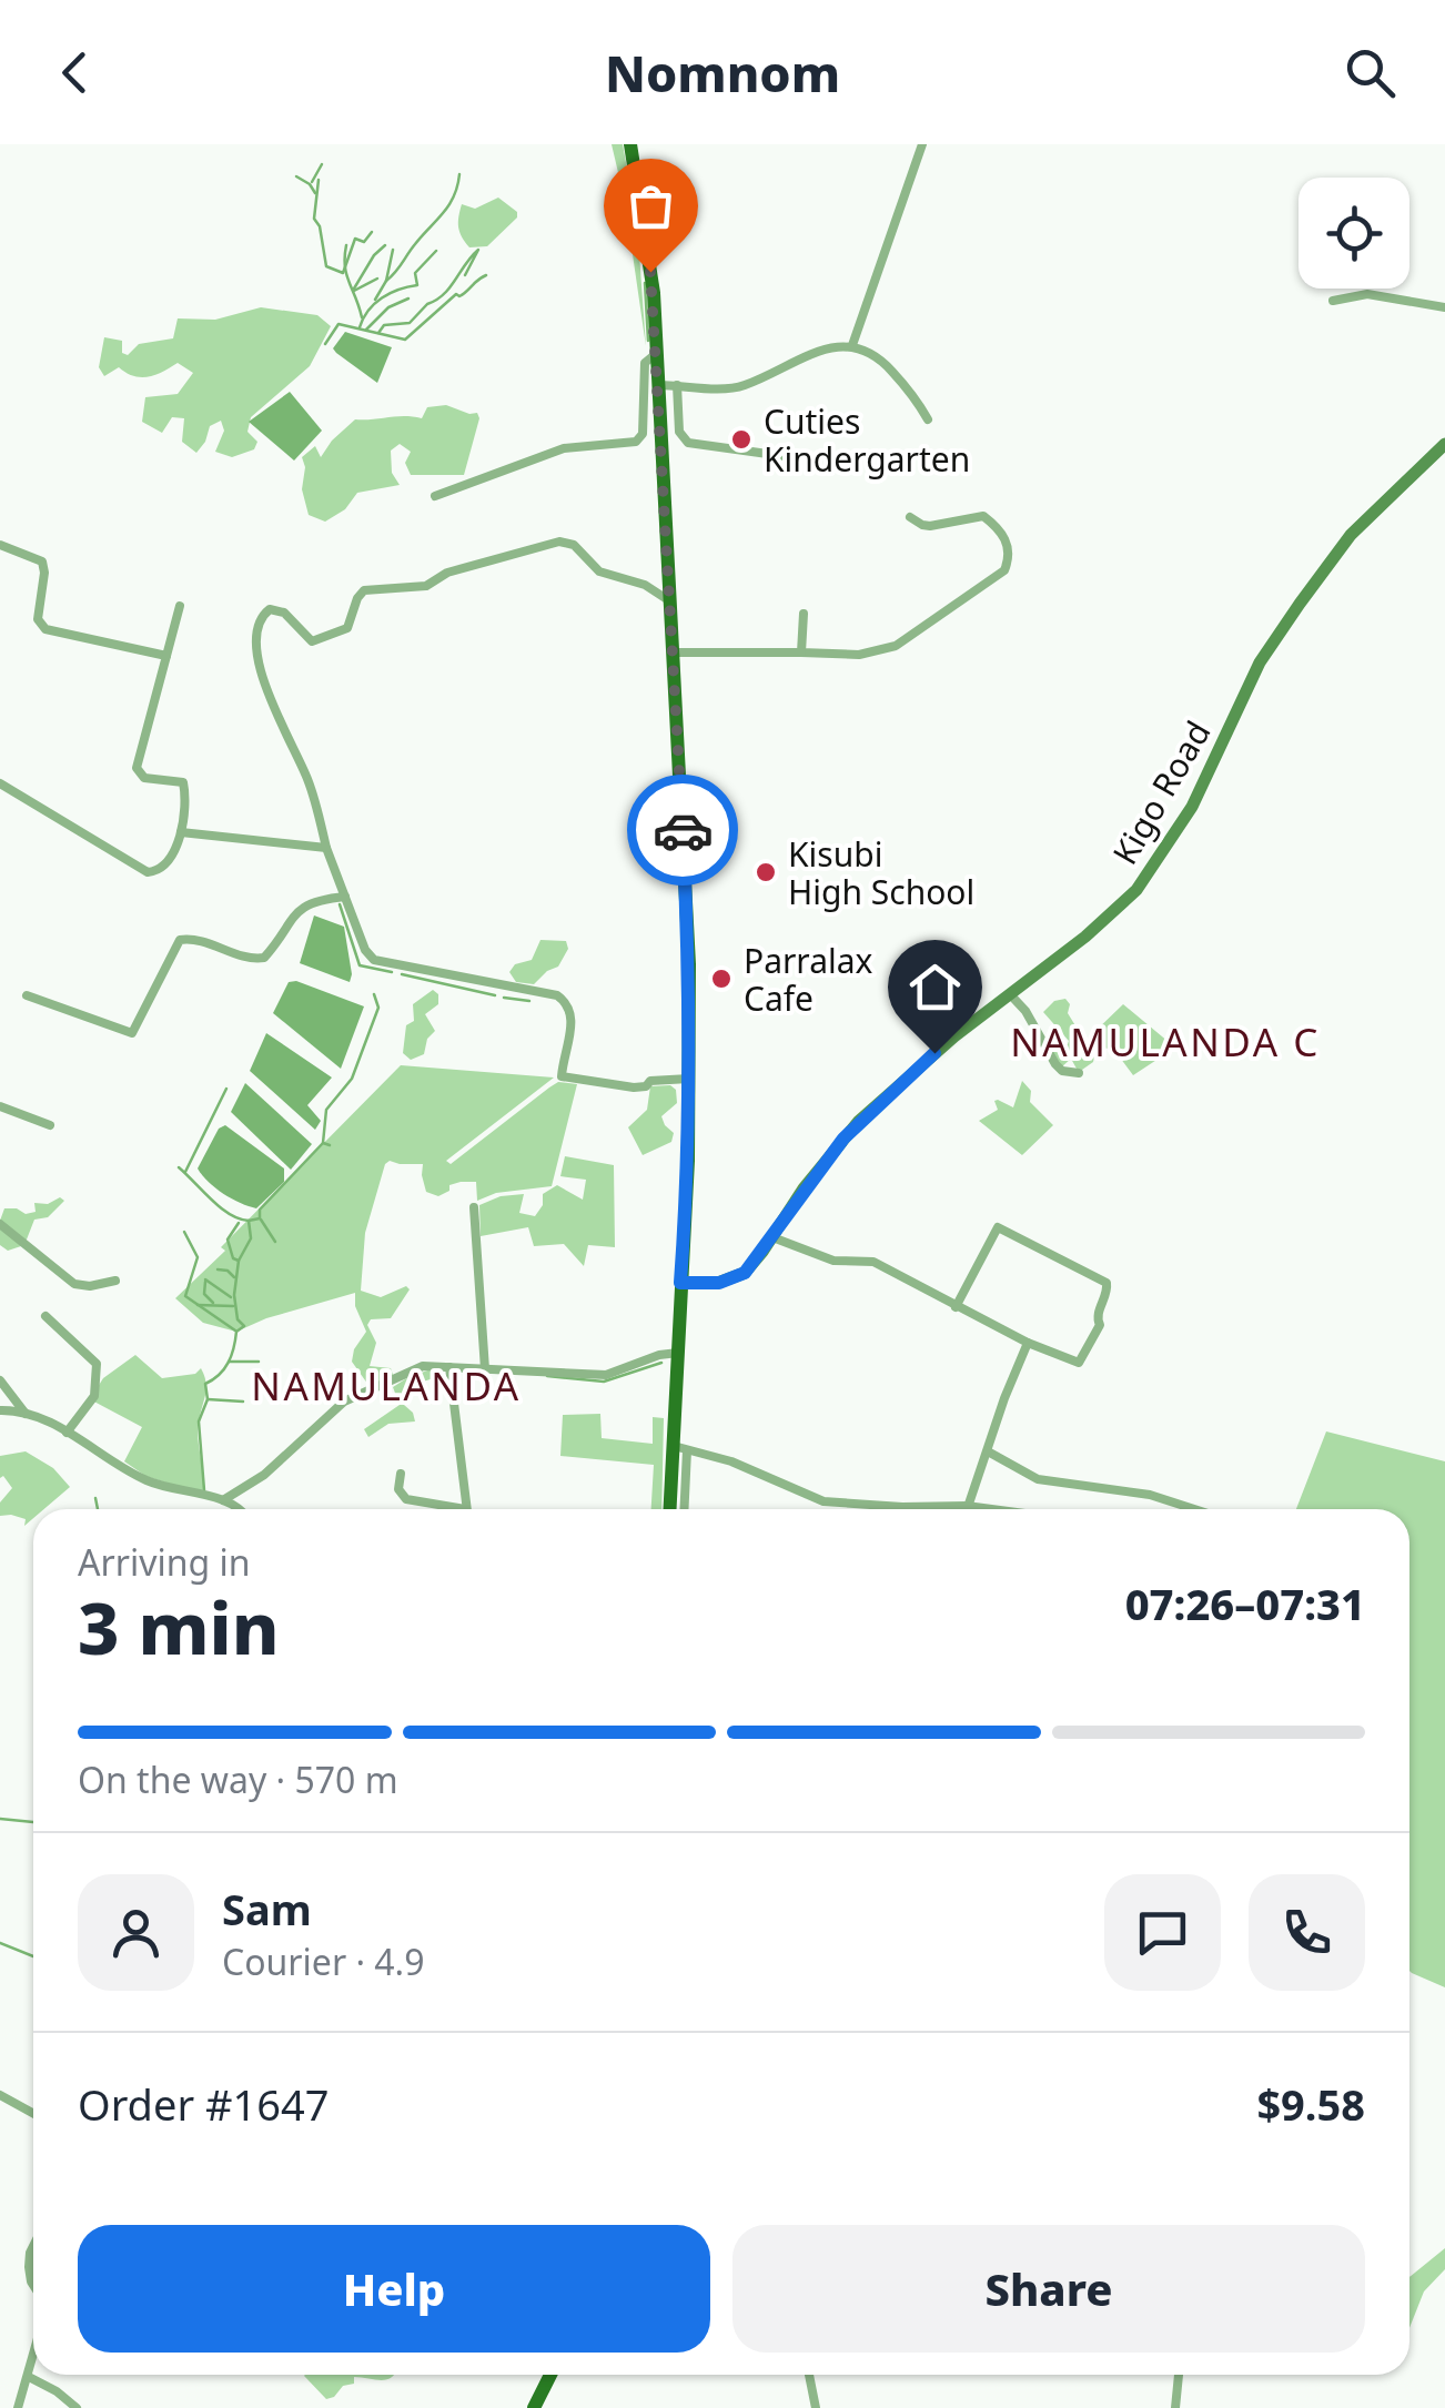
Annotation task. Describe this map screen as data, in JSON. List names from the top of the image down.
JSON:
{
  "streets": {
    "street": ["Kigo Road"]
  },
  "districts": ["NAMULANDA C", "NAMULANDA"],
  "places": ["Cuties Kindergarten", "Kisubi High School", "Parralax Cafe"],
  "page": {
    "header": "Nomnom",
    "heading": ["3 min", "Arriving in", "07:26–07:31"],
    "panel": [
      "Sam",
      "Courier · 4.9",
      "Order #1647",
      "$9.58"
    ],
    "bar": "On the way · 570 m",
    "buttons": ["Help", "Share"]
  }
}
